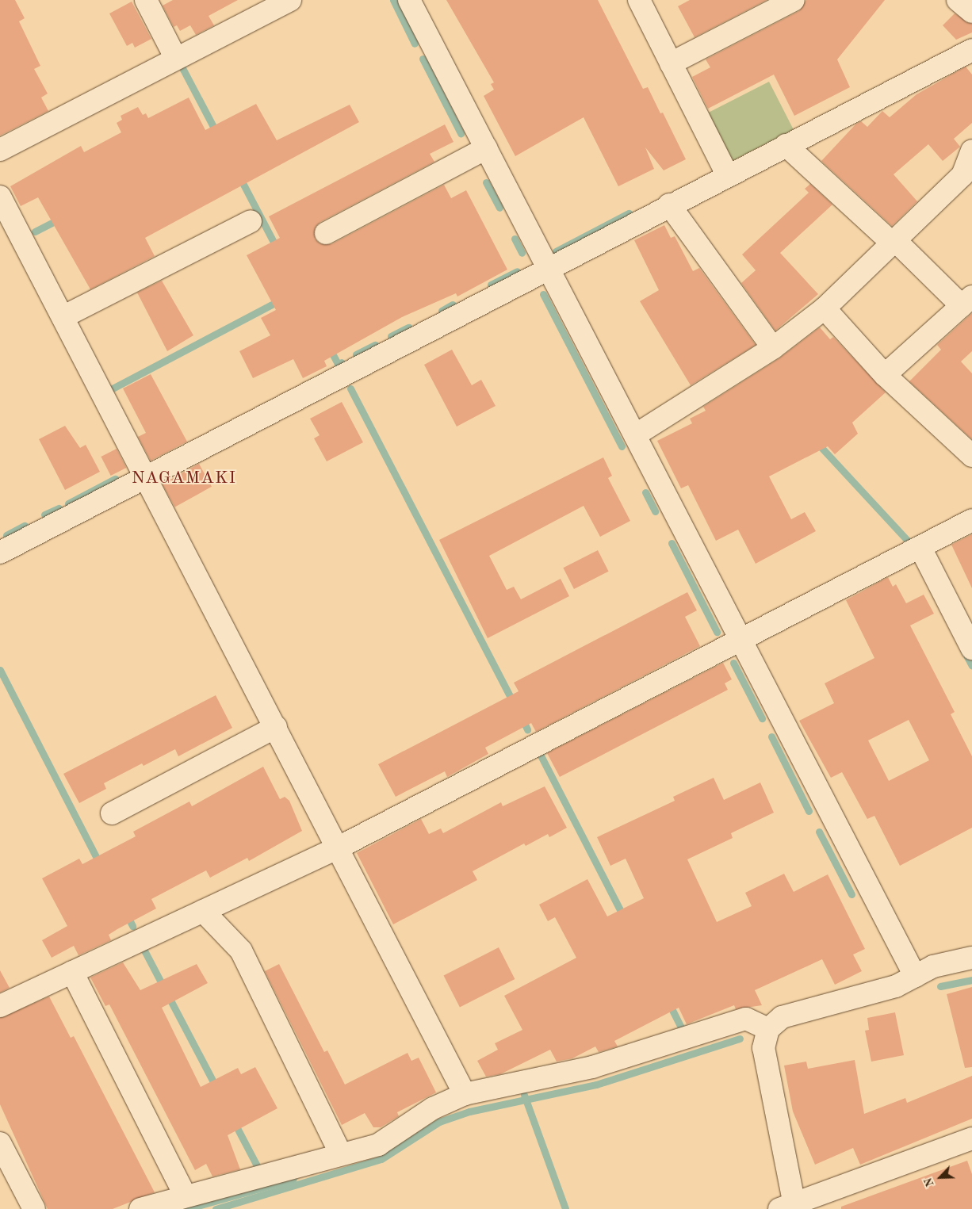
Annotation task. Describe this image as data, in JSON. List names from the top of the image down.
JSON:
{
  "districts": ["NAGAMAKI"],
  "north": "bottom left"
}
